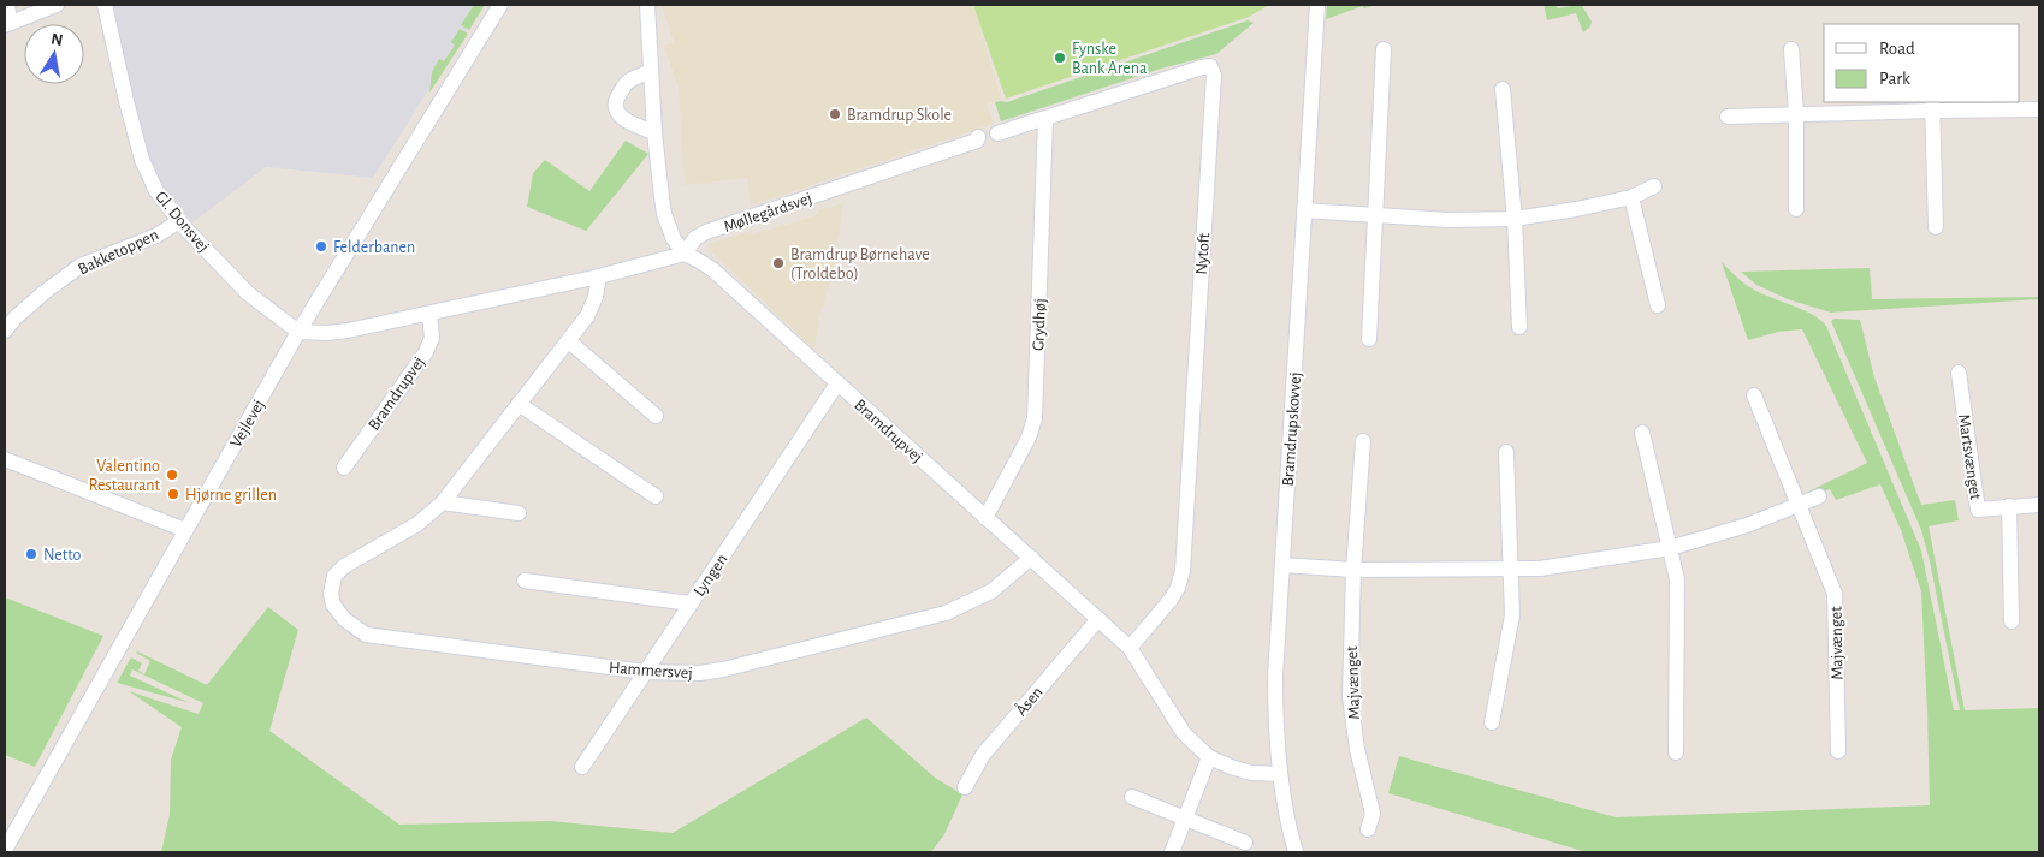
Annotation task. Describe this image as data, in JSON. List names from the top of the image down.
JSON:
{
  "streets": {
    "street": [
      "Møllegårdsvej",
      "Gl. Donsvej",
      "Bakketoppen",
      "Nytoft",
      "Grydhøj",
      "Bramdrupvej",
      "Vejlevej",
      "Bramdrupskovvej",
      "Martsvænget",
      "Lyngen",
      "Majvænget",
      "Hammersvej",
      "Åsen"
    ]
  },
  "crossings": [
    ["Møllegårdsvej", "Bramdrupvej"],
    ["Gl. Donsvej", "Bakketoppen"],
    ["Gl. Donsvej", "Vejlevej"],
    ["Nytoft", "Grydhøj"],
    ["Nytoft", "Bramdrupvej"],
    ["Grydhøj", "Bramdrupvej"],
    ["Bramdrupvej", "Bramdrupskovvej"],
    ["Bramdrupvej", "Lyngen"],
    ["Bramdrupvej", "Hammersvej"],
    ["Bramdrupvej", "Åsen"],
    ["Lyngen", "Hammersvej"]
  ],
  "places": [
    "Fynske Bank Arena",
    "Bramdrup Skole",
    "Felderbanen",
    "Bramdrup Børnehave (Troldebo)",
    "Valentino Restaurant",
    "Hjørne grillen",
    "Netto"
  ],
  "legend": ["Road", "Park"],
  "north": "top"
}
